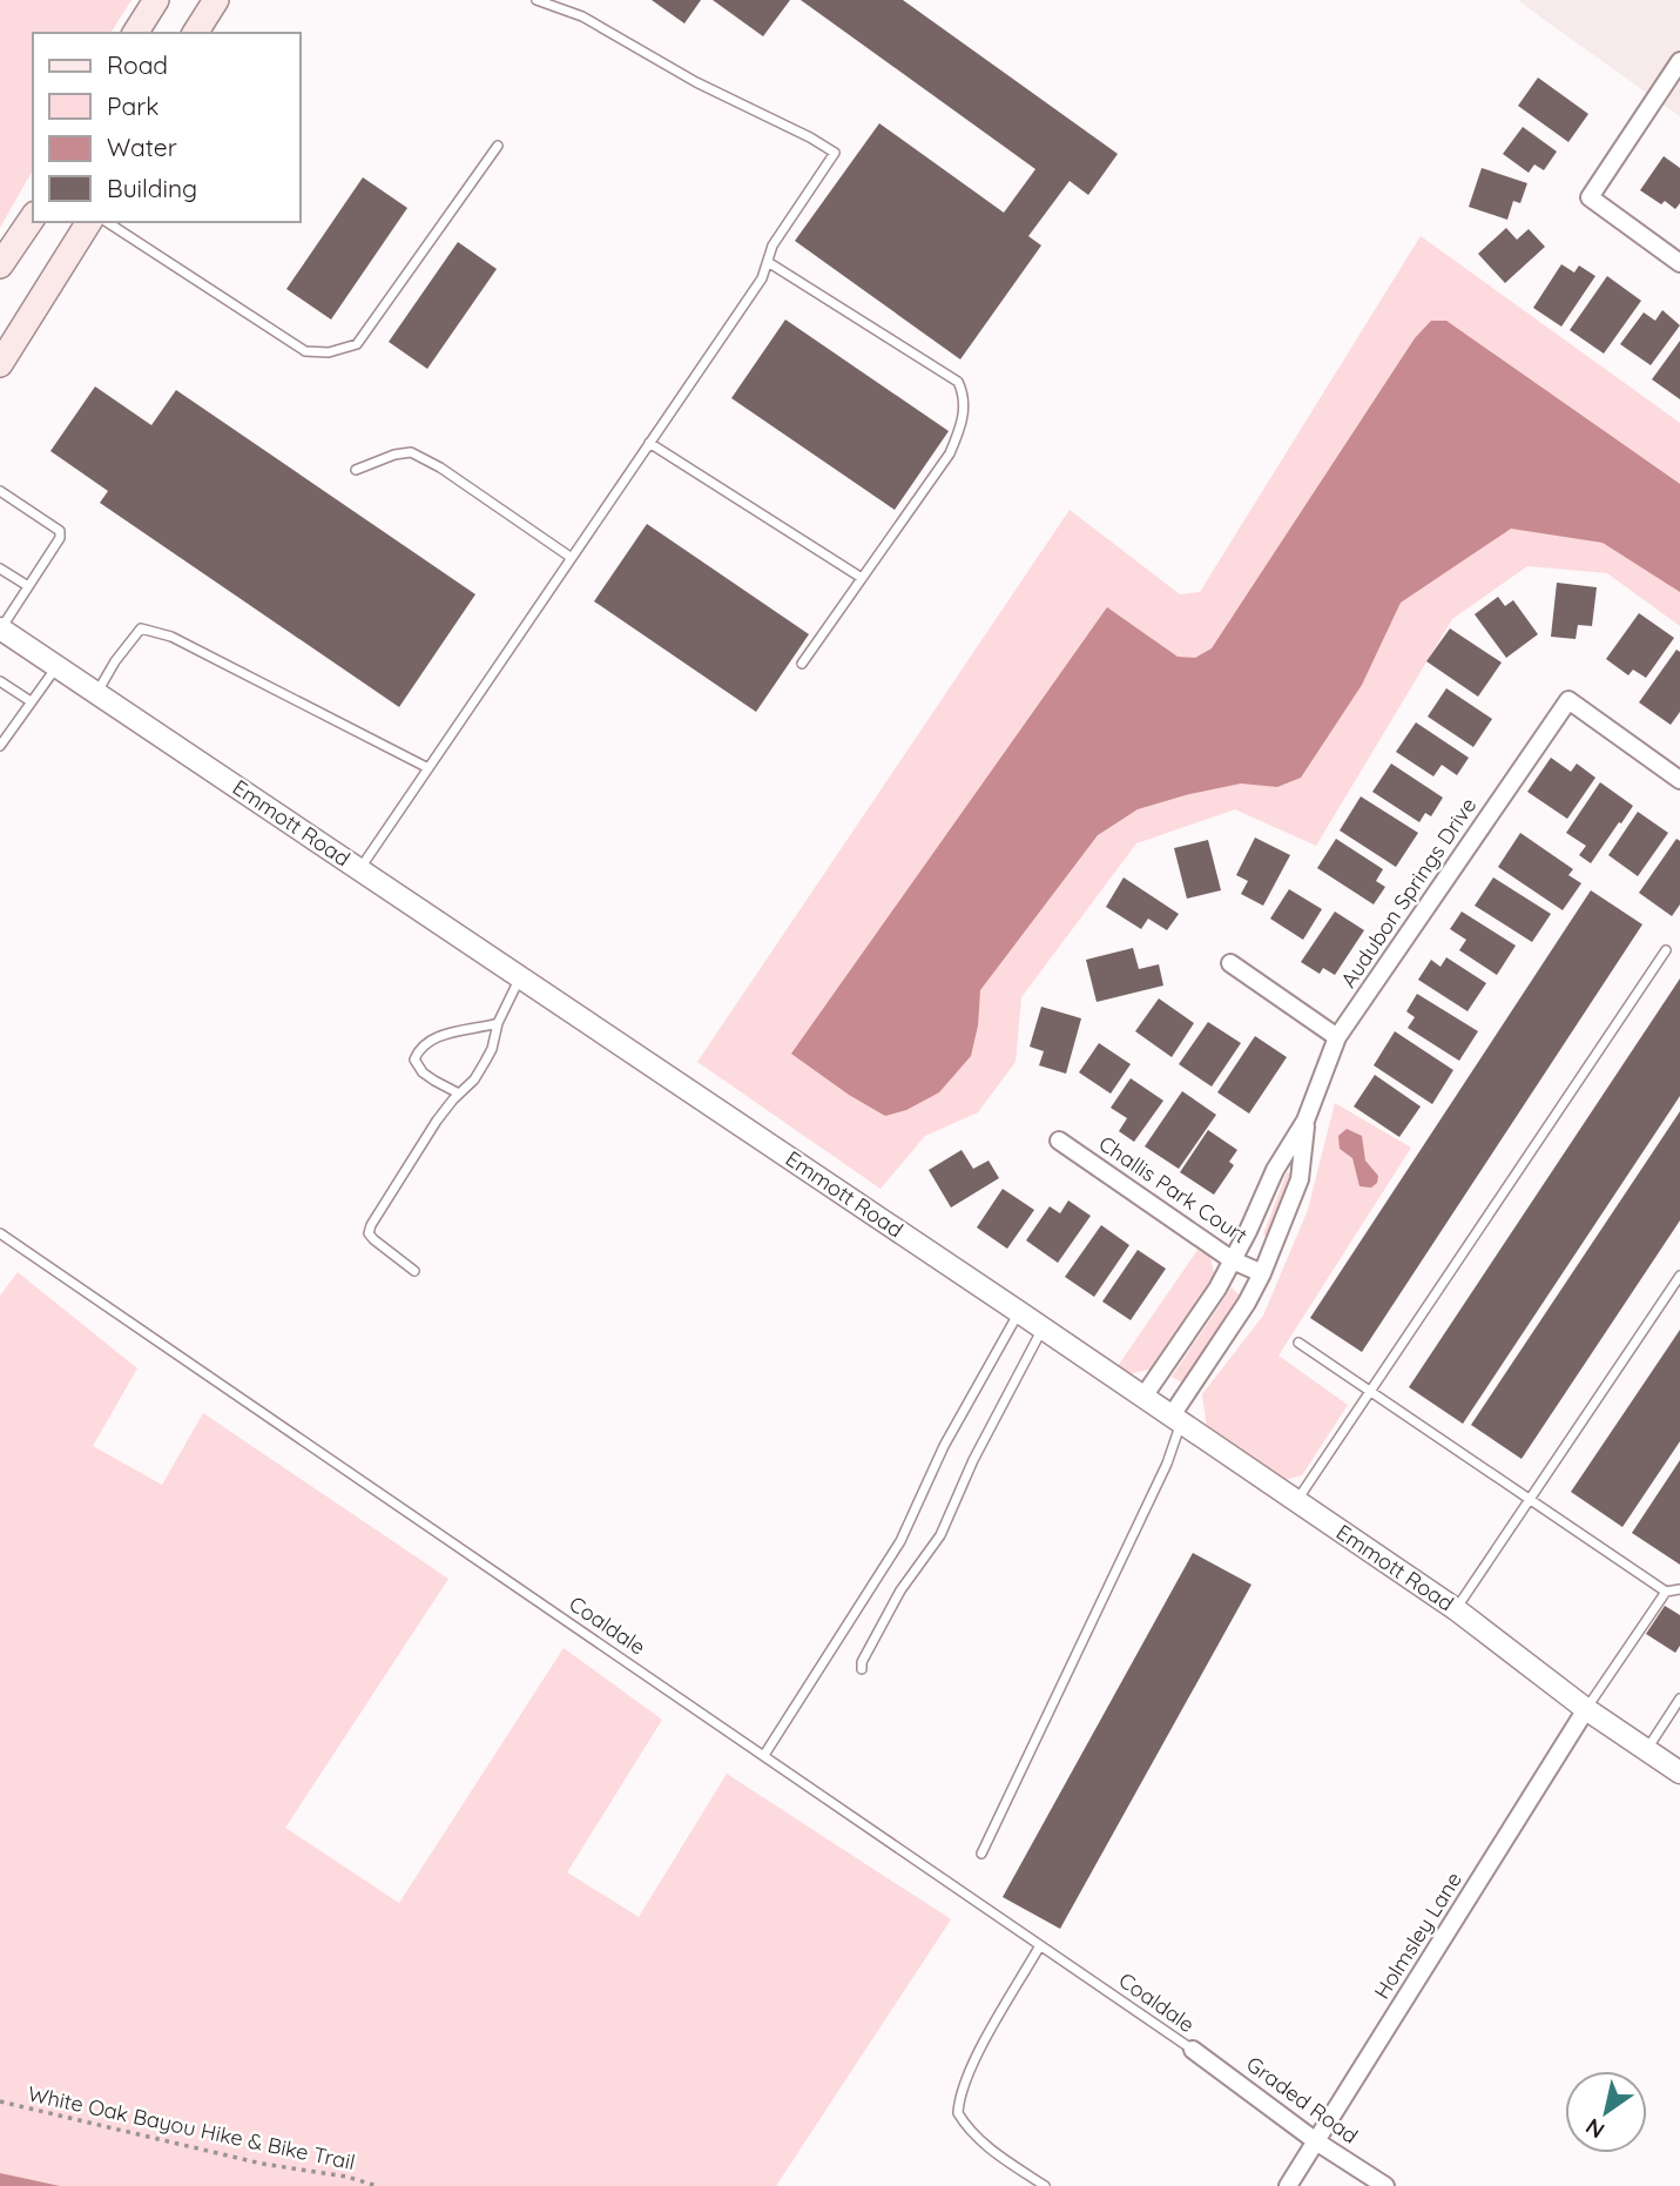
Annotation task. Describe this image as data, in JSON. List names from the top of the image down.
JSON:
{
  "streets": {
    "street": [
      "Emmott Road",
      "Audubon Springs Drive",
      "Challis Park Court",
      "Holmsley Lane",
      "Graded Road"
    ],
    "lane": ["Coaldale"],
    "path": ["White Oak Bayou Hike & Bike Trail"]
  },
  "crossings": [
    ["Emmott Road", "Audubon Springs Drive"],
    ["Emmott Road", "Holmsley Lane"],
    ["Audubon Springs Drive", "Challis Park Court"],
    ["Coaldale", "Graded Road"],
    ["Holmsley Lane", "Graded Road"]
  ],
  "legend": [
    "Road",
    "Park",
    "Water",
    "Building"
  ],
  "north": "bottom left"
}
